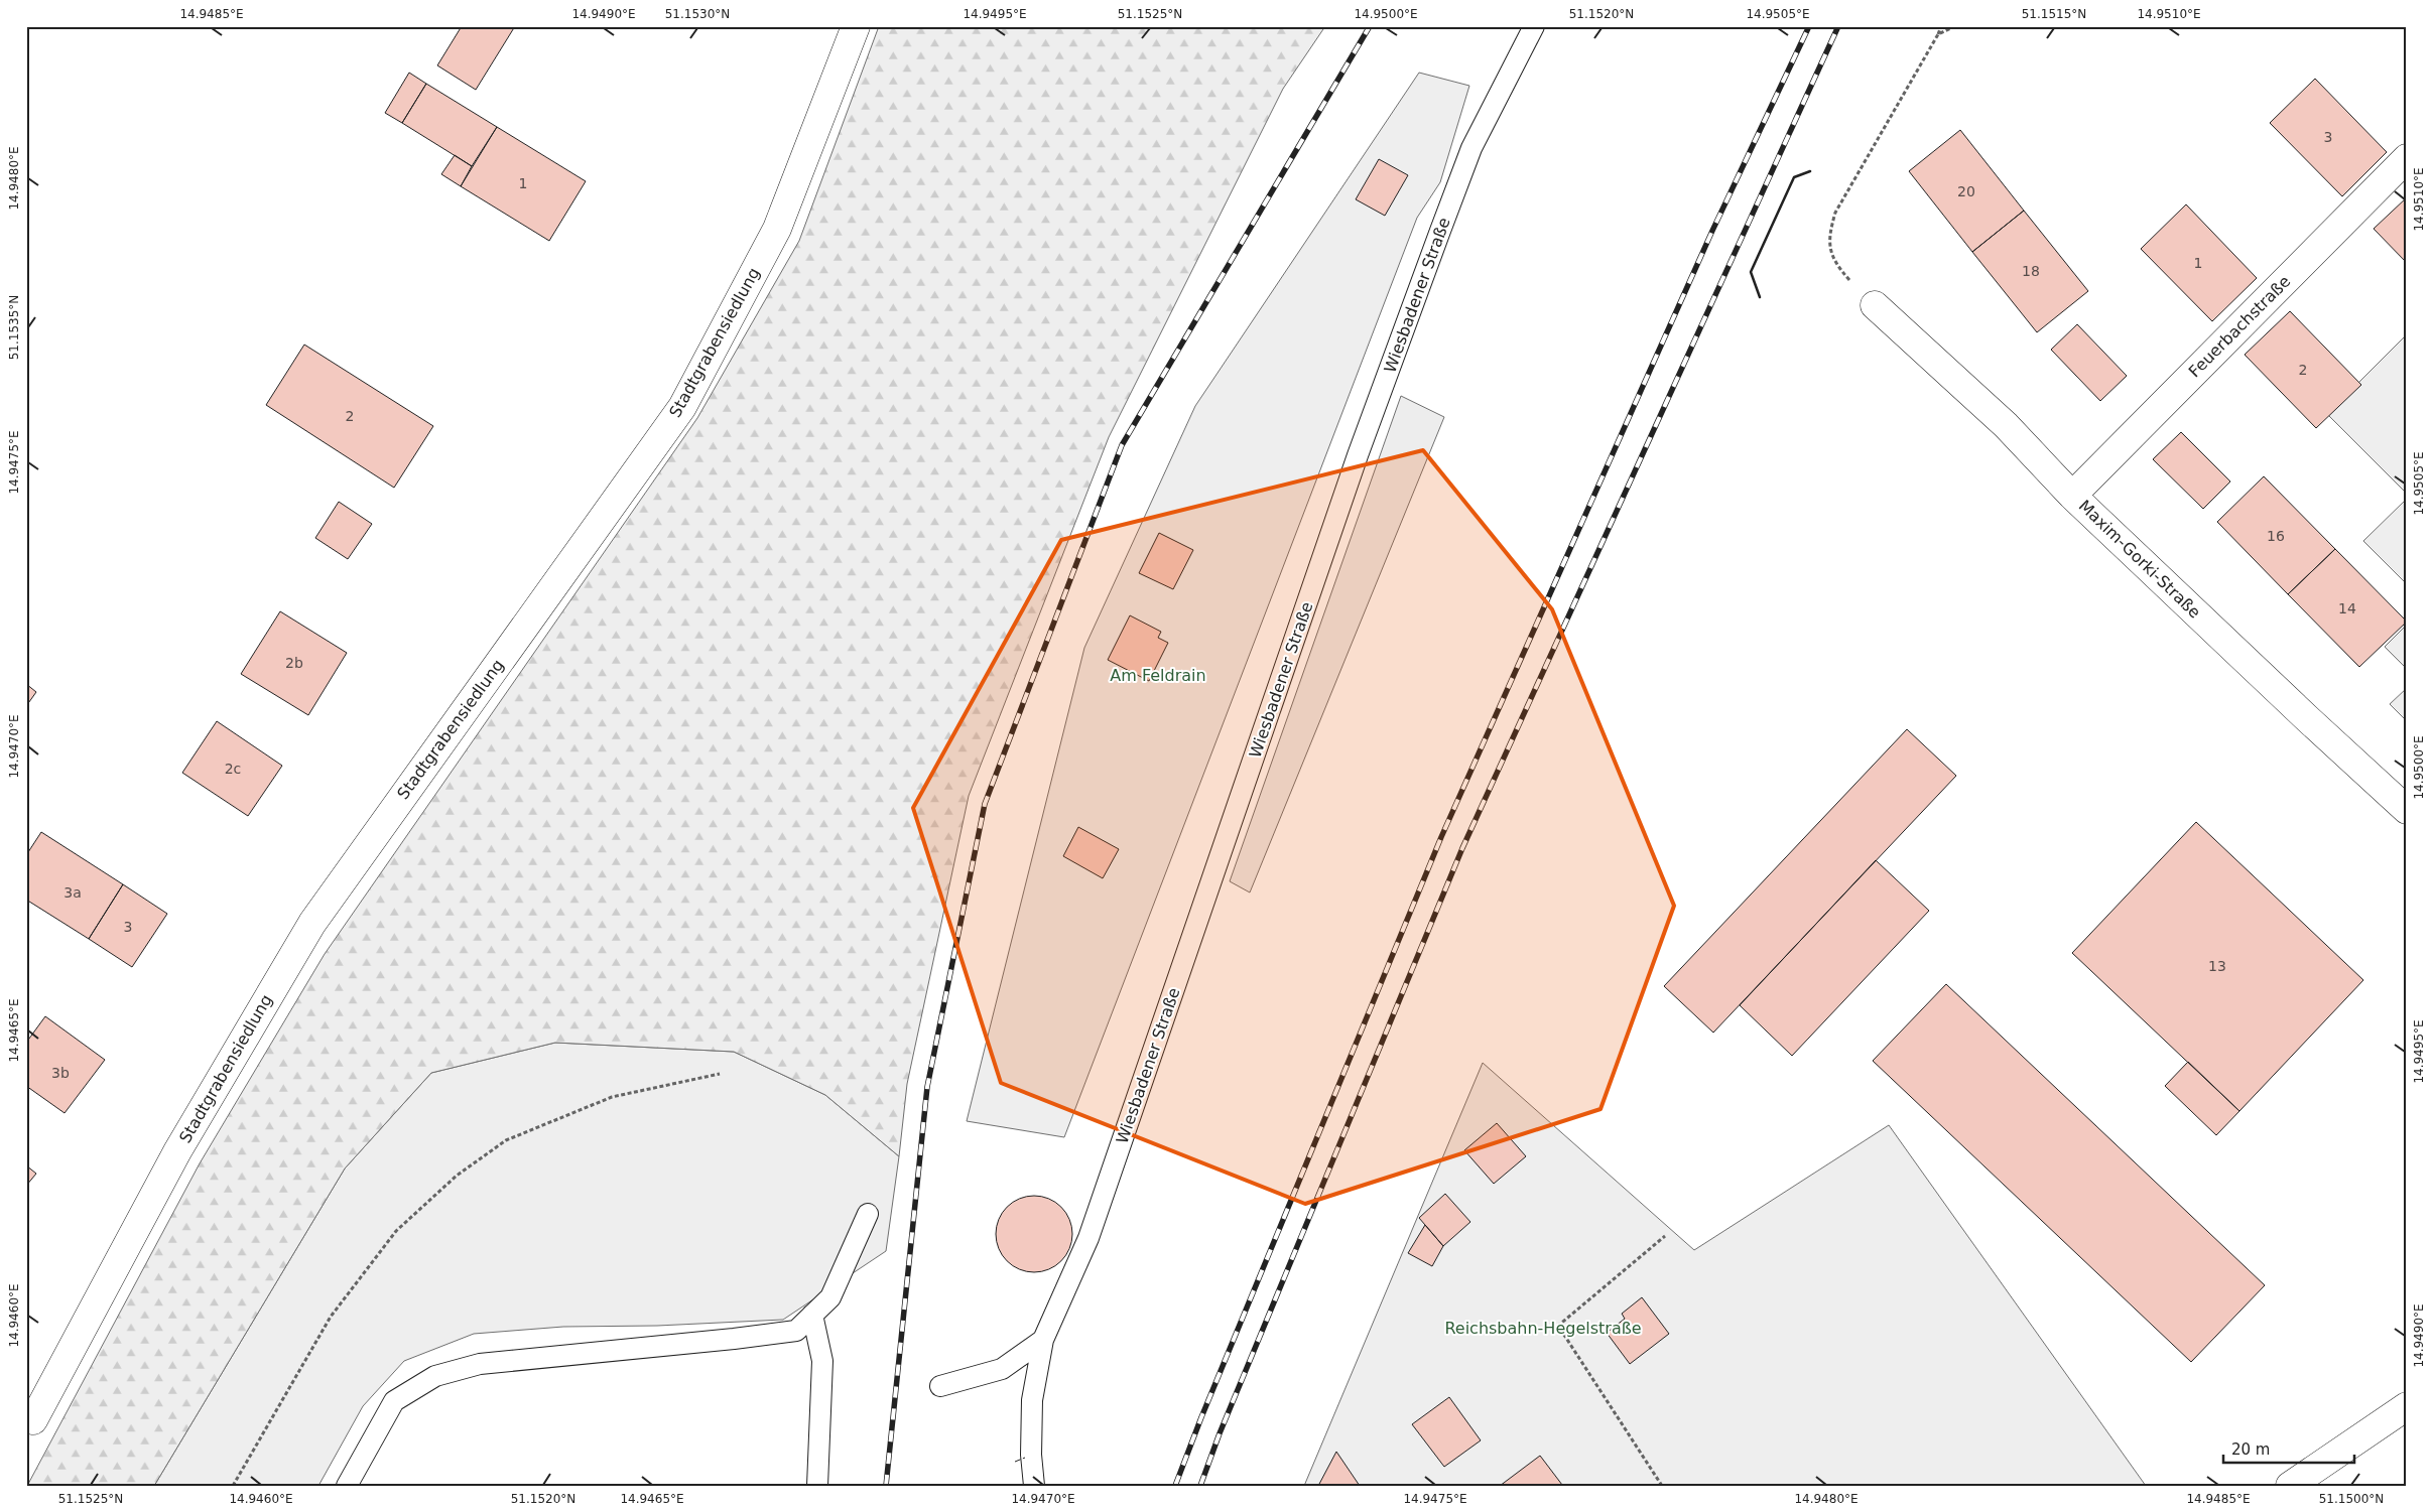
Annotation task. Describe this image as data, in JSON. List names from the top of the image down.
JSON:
{
  "streets": {
    "street": ["Feuerbachstraße", "Stadtgrabensiedlung", "Maxim-Gorki-Straße"],
    "lane": ["Wiesbadener Straße"]
  },
  "crossings": [
    ["Feuerbachstraße", "Maxim-Gorki-Straße"]
  ],
  "parks": ["Am Feldrain", "Reichsbahn-Hegelstraße"],
  "house_numbers": [
    "3",
    "1",
    "20",
    "1",
    "18",
    "2",
    "2",
    "16",
    "14",
    "2b",
    "2c",
    "3a",
    "3",
    "13",
    "3b"
  ],
  "scale_bar": "20 m",
  "coordinates": [
    "14.9485°E",
    "14.9490°E",
    "51.1530°N",
    "14.9495°E",
    "51.1525°N",
    "14.9500°E",
    "51.1520°N",
    "14.9505°E",
    "51.1515°N",
    "14.9510°E",
    "14.9480°E",
    "51.1535°N",
    "14.9475°E",
    "14.9470°E",
    "14.9465°E",
    "14.9460°E",
    "51.1500°N"
  ]
}
